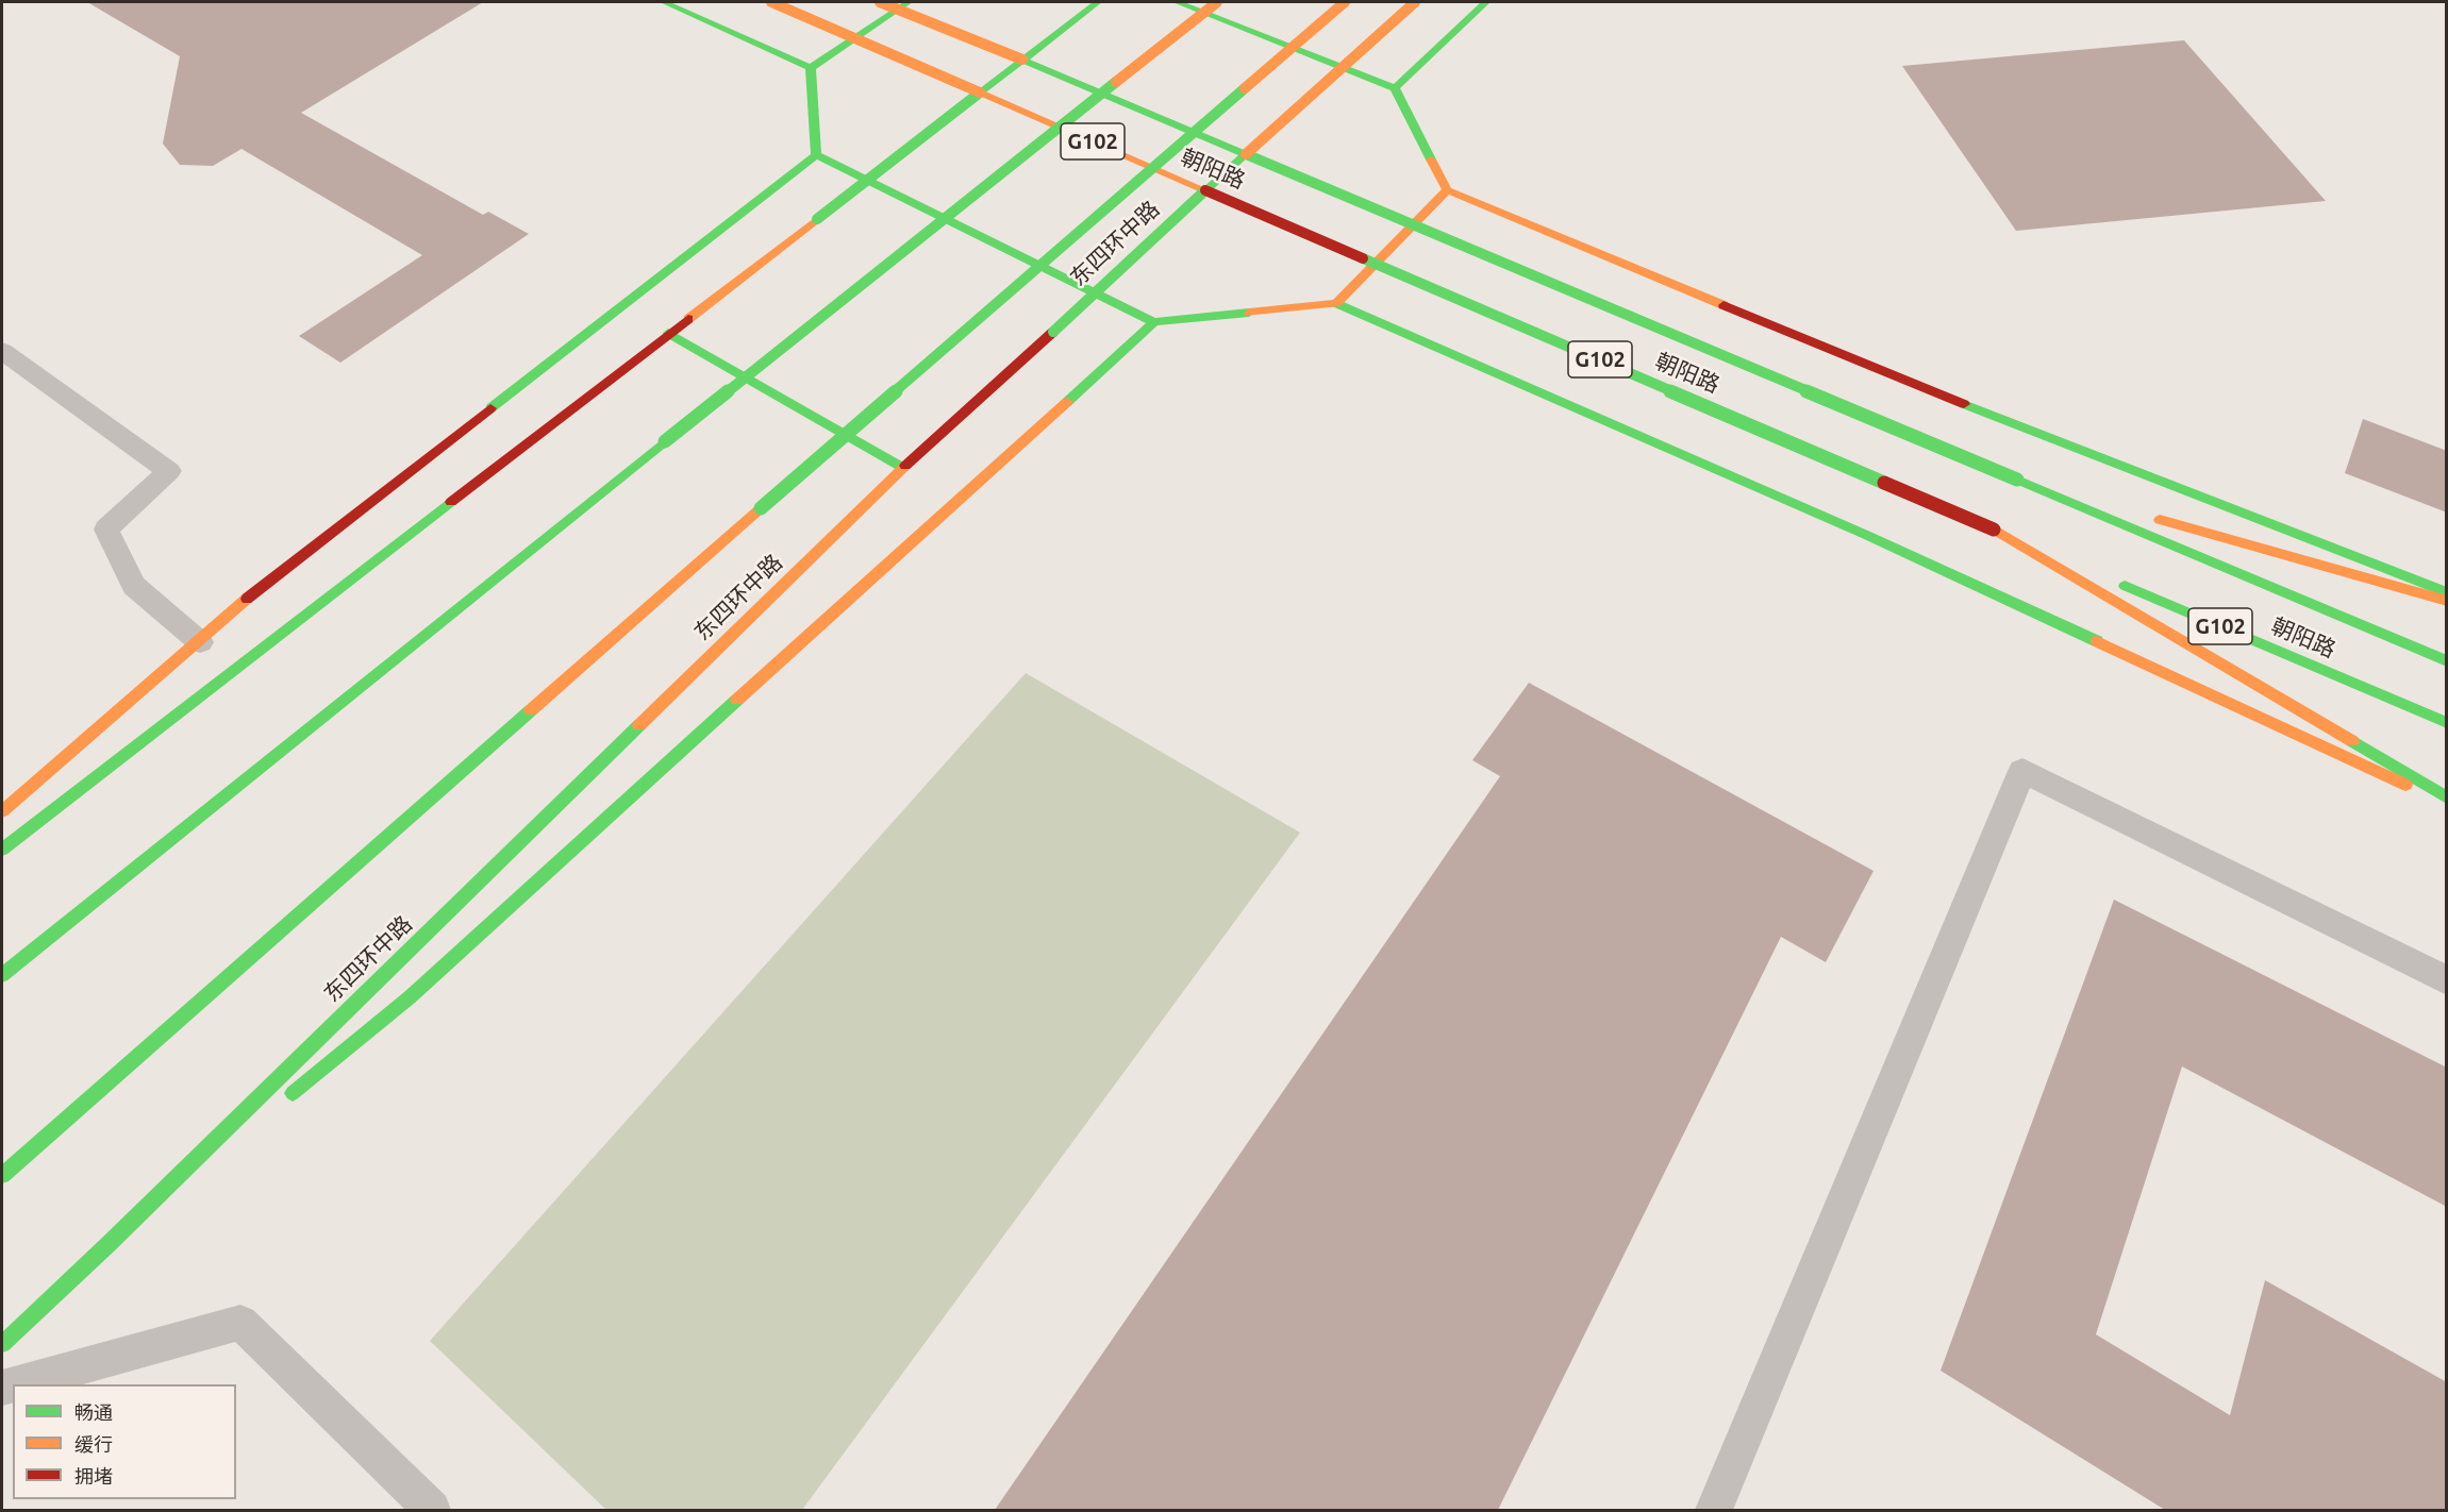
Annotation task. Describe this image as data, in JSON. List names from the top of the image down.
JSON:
{
  "streets": {
    "main road": ["G102", "朝阳路", "东四环中路"]
  },
  "crossings": [
    ["朝阳路", "东四环中路"]
  ],
  "legend": ["畅通", "缓行", "拥堵"]
}
